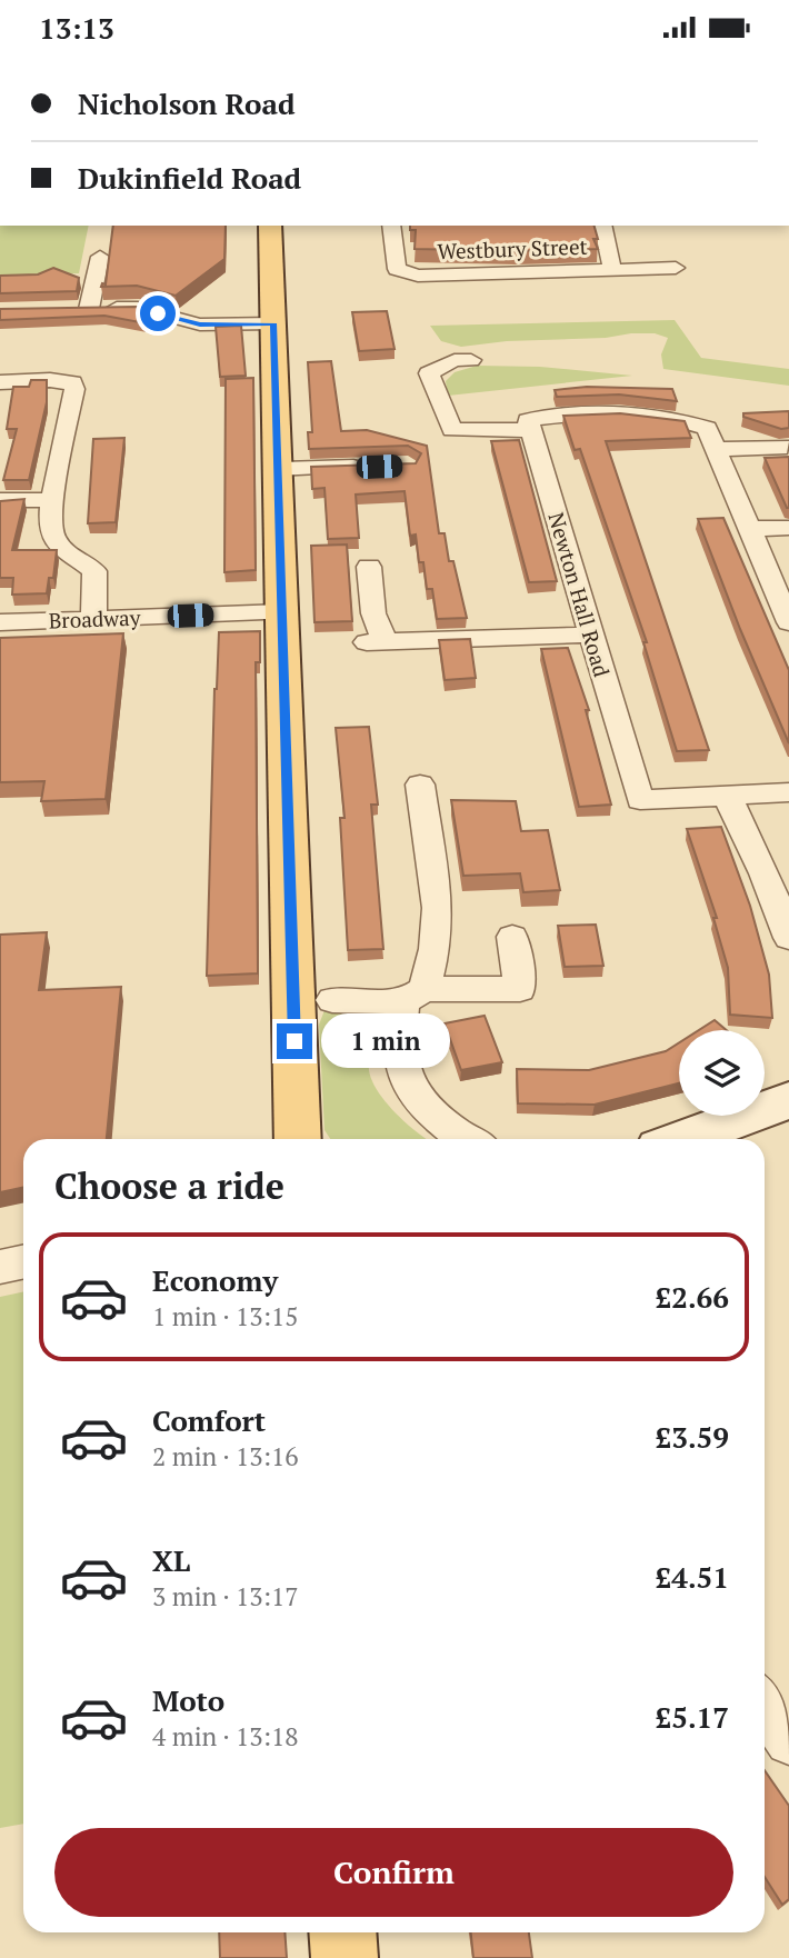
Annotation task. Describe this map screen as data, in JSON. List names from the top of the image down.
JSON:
{
  "streets": {
    "street": ["Westbury Street", "Newton Hall Road", "Broadway"]
  },
  "page": {
    "status": "13:13",
    "banner": ["Nicholson Road", "Dukinfield Road"],
    "bubble": "1 min",
    "heading": "Choose a ride",
    "list": [
      {
        "name": "Economy",
        "note": "1 min · 13:15",
        "value": "£2.66"
      },
      {
        "name": "Comfort",
        "note": "2 min · 13:16",
        "value": "£3.59"
      },
      {
        "name": "XL",
        "note": "3 min · 13:17",
        "value": "£4.51"
      },
      {
        "name": "Moto",
        "note": "4 min · 13:18",
        "value": "£5.17"
      }
    ],
    "buttons": "Confirm"
  }
}
